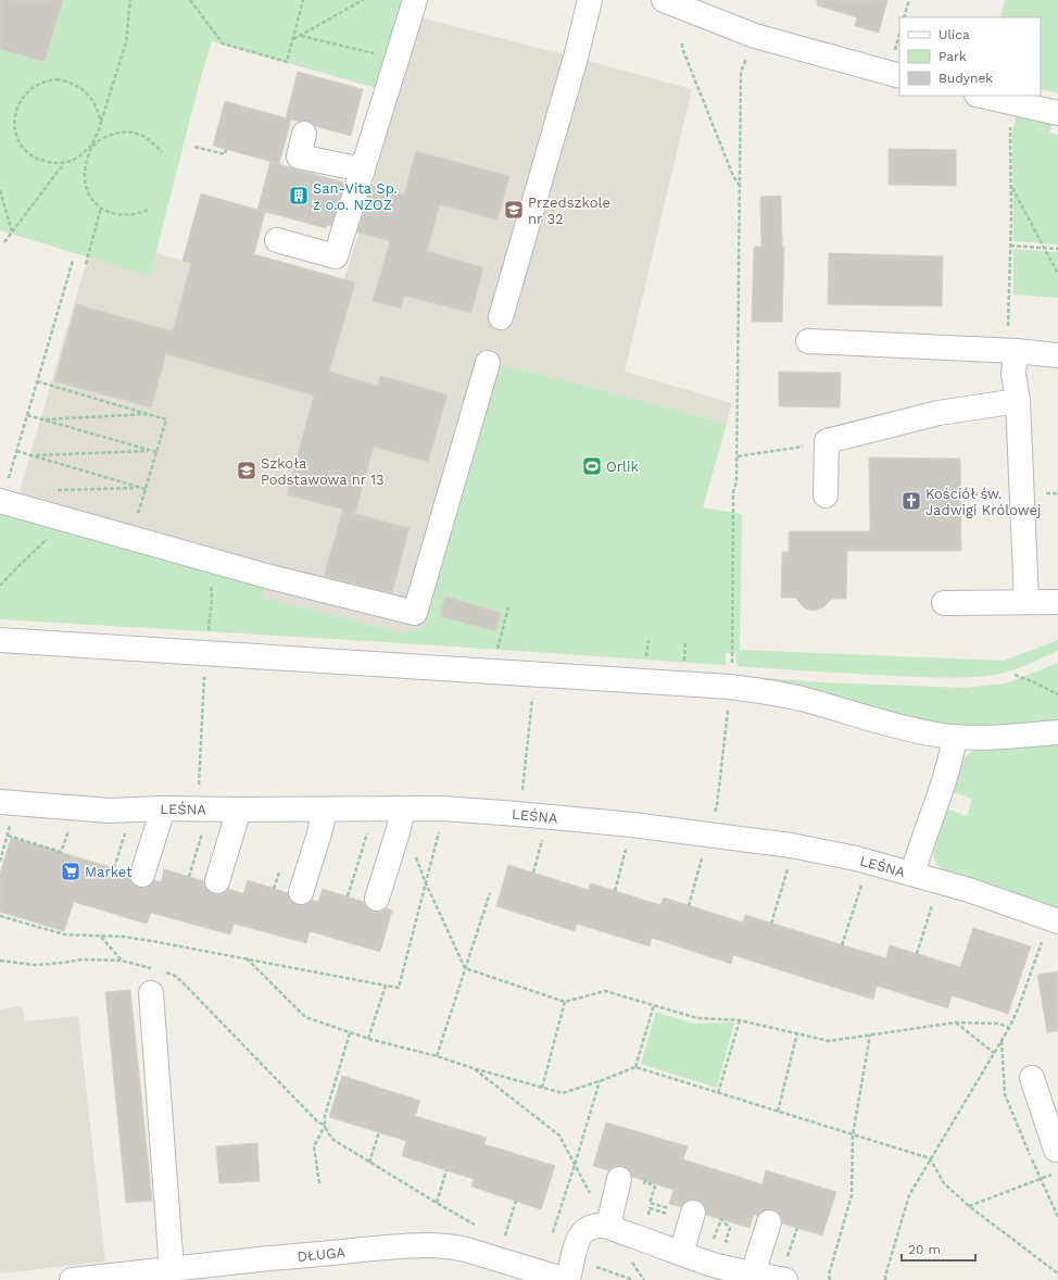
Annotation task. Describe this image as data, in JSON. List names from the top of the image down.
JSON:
{
  "streets": {
    "street": ["LEŚNA", "DŁUGA"]
  },
  "places": {
    "building": ["San-Vita Sp. z o.o. NZOZ"],
    "school or university": ["Przedszkole nr 32", "Szkoła Podstawowa nr 13"],
    "sports": ["Orlik"],
    "church": ["Kościół św. Jadwigi Królowej"],
    "supermarket": ["Market"]
  },
  "legend": ["Ulica", "Park", "Budynek"],
  "scale_bar": "20 m"
}
